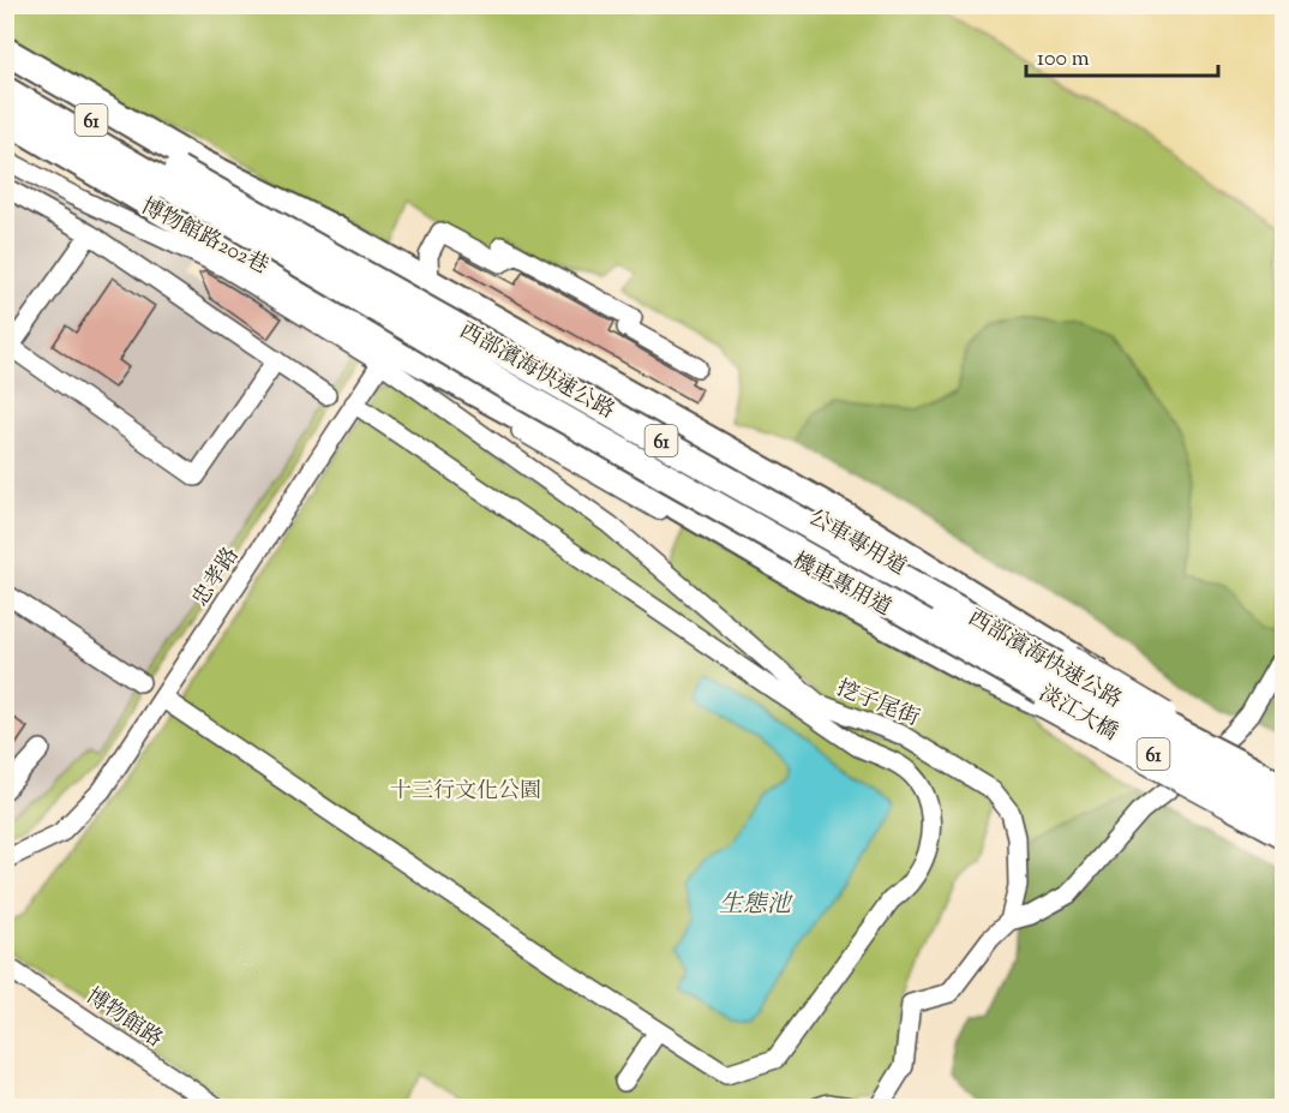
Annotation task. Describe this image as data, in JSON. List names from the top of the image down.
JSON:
{
  "streets": {
    "highway": ["61", "西部濱海快速公路", "淡江大橋"],
    "street": [
      "博物館路202巷",
      "公車專用道",
      "忠孝路",
      "機車專用道",
      "挖子尾街",
      "博物館路"
    ]
  },
  "crossings": [
    ["博物館路202巷", "忠孝路"],
    ["博物館路202巷", "挖子尾街"],
    ["西部濱海快速公路", "淡江大橋"],
    ["公車專用道", "忠孝路"],
    ["忠孝路", "挖子尾街"]
  ],
  "water": ["生態池"],
  "parks": ["十三行文化公園"],
  "scale_bar": "100 m"
}
